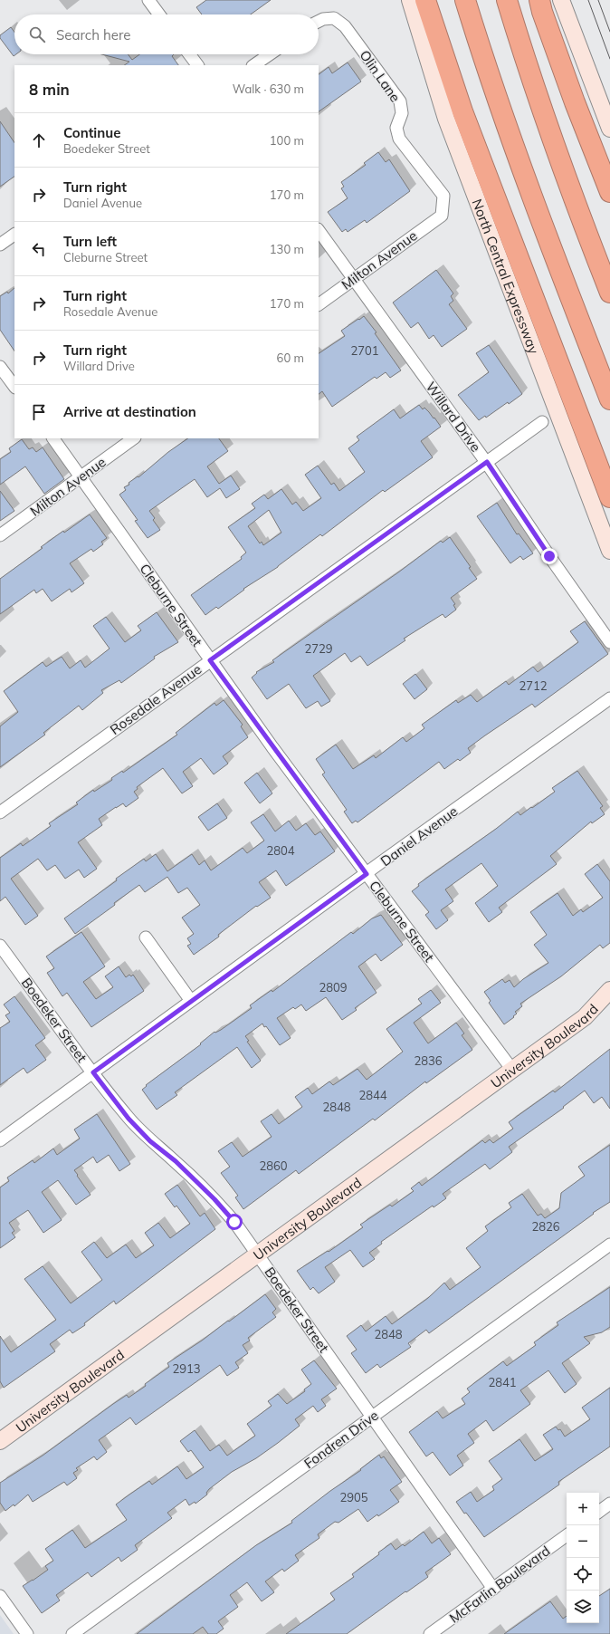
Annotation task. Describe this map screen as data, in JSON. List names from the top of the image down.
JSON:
{
  "streets": {
    "street": [
      "Olin Lane",
      "Milton Avenue",
      "North Central Expressway",
      "Willard Drive",
      "Cleburne Street",
      "Rosedale Avenue",
      "Daniel Avenue",
      "Boedeker Street",
      "University Boulevard",
      "Fondren Drive",
      "McFarlin Boulevard"
    ]
  },
  "crossings": [
    ["Olin Lane", "Milton Avenue"],
    ["Milton Avenue", "Willard Drive"],
    ["Milton Avenue", "Cleburne Street"],
    ["Willard Drive", "Rosedale Avenue"],
    ["Cleburne Street", "Rosedale Avenue"],
    ["Cleburne Street", "Daniel Avenue"],
    ["Cleburne Street", "University Boulevard"],
    ["Daniel Avenue", "Boedeker Street"],
    ["Boedeker Street", "University Boulevard"],
    ["Boedeker Street", "Fondren Drive"],
    ["Boedeker Street", "McFarlin Boulevard"]
  ],
  "house_numbers": [
    "2701",
    "2729",
    "2712",
    "2804",
    "2809",
    "2836",
    "2844",
    "2848",
    "2860",
    "2826",
    "2848",
    "2913",
    "2841",
    "2905"
  ],
  "page": {
    "search": "Search here",
    "heading": ["8 min", "Walk · 630 m"],
    "list": [
      ["Continue", "Boedeker Street", "100 m"],
      ["Turn right", "Daniel Avenue", "170 m"],
      ["Turn left", "Cleburne Street", "130 m"],
      ["Turn right", "Rosedale Avenue", "170 m"],
      ["Turn right", "Willard Drive", "60 m"],
      "Arrive at destination"
    ],
    "map_buttons": ["+", "−"]
  }
}
